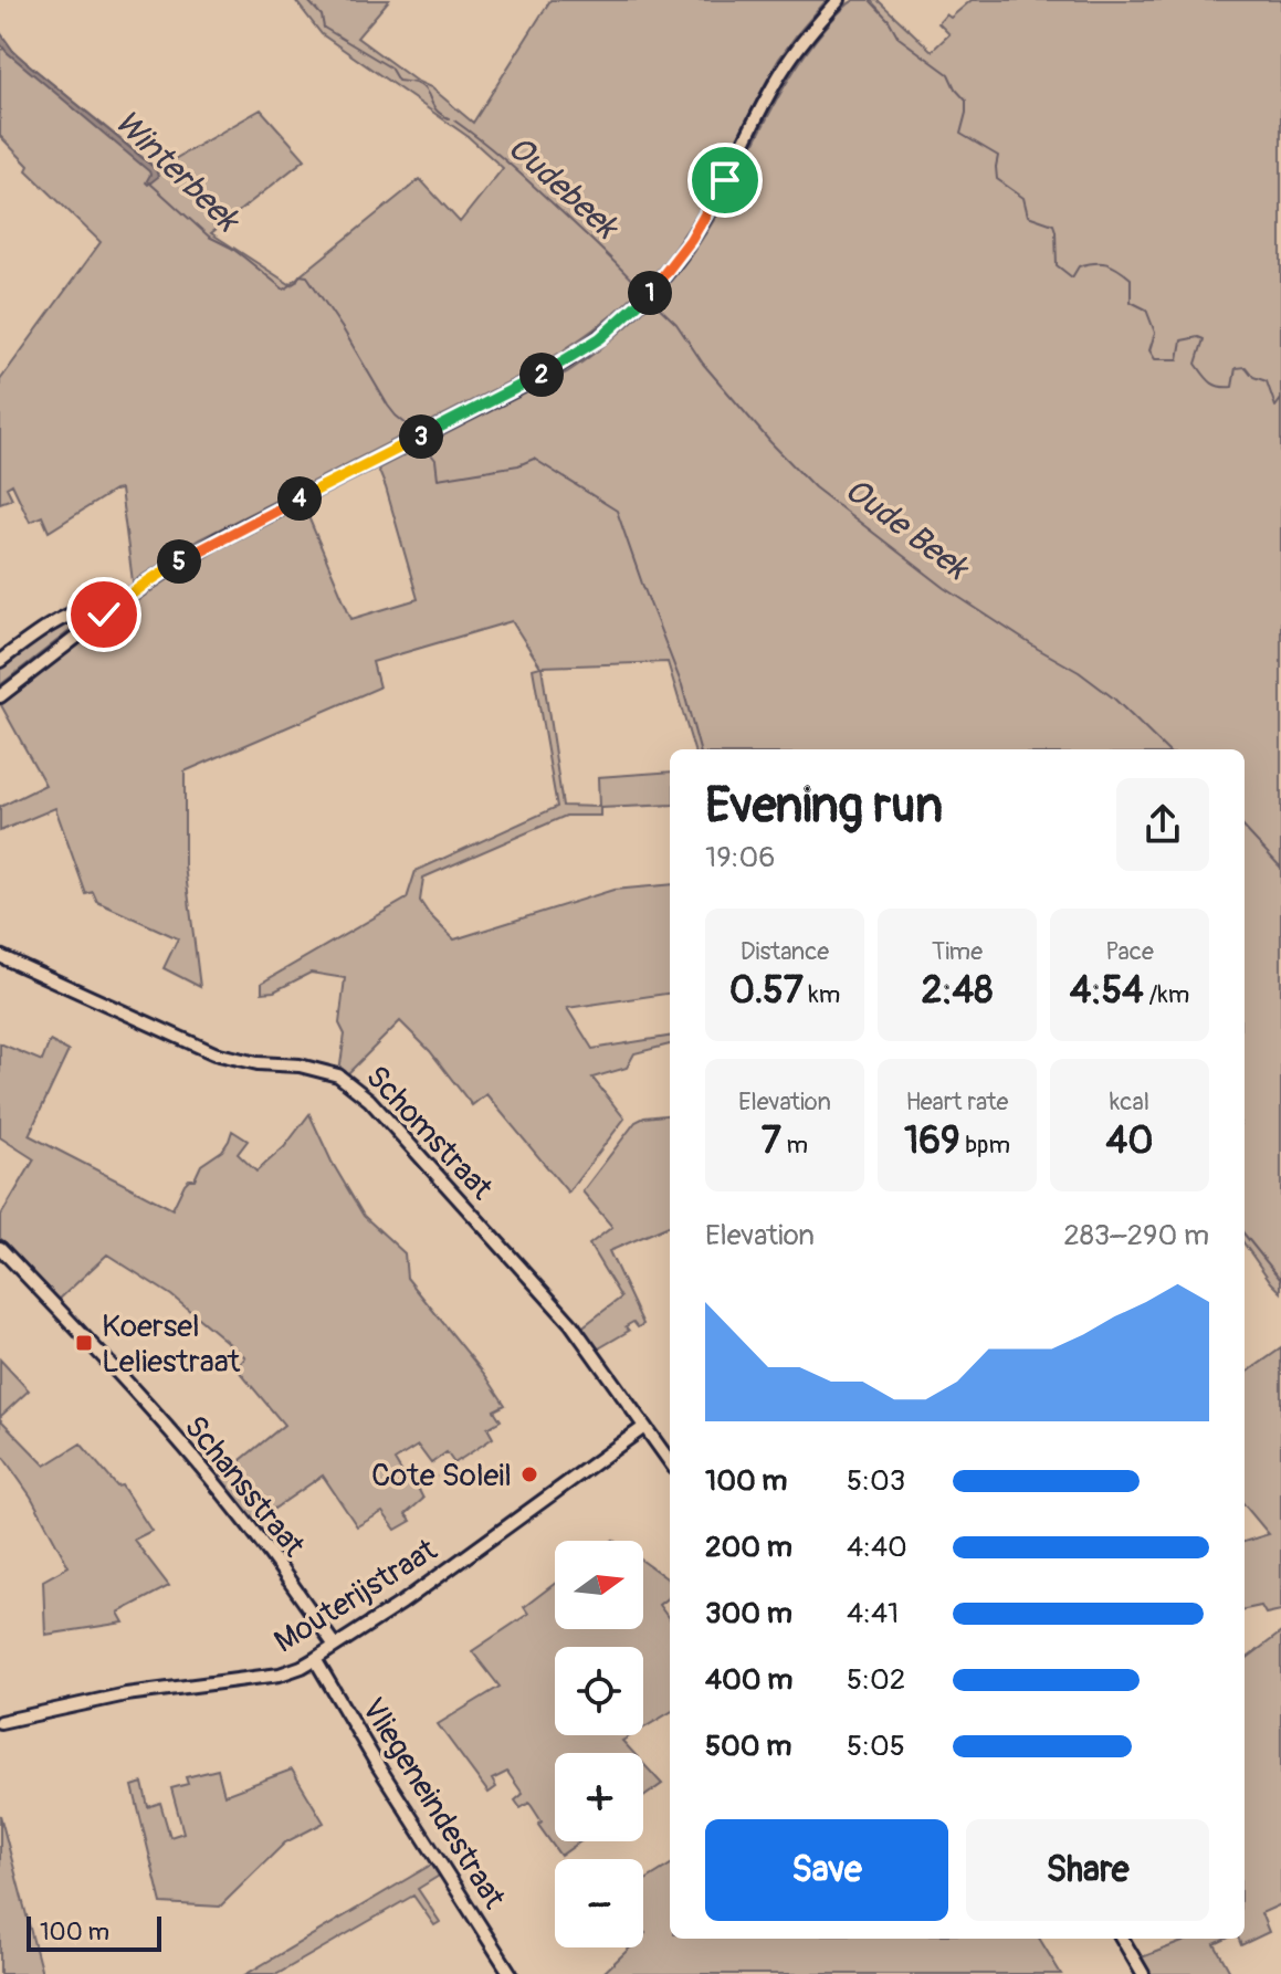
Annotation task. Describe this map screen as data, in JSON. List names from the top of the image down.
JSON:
{
  "streets": {
    "street": [
      "Schomstraat",
      "Schansstraat",
      "Mouterijstraat",
      "Vliegeneindestraat"
    ]
  },
  "crossings": [
    ["Schomstraat", "Mouterijstraat"],
    ["Schansstraat", "Mouterijstraat"],
    ["Mouterijstraat", "Vliegeneindestraat"]
  ],
  "water": ["Winterbeek", "Oudebeek", "Oude Beek"],
  "places": {
    "transit": ["Koersel Leliestraat"],
    "other": ["Cote Soleil"]
  },
  "scale_bar": "100 m",
  "north": "right",
  "page": {
    "pins": [
      "1",
      "2",
      "3",
      "4",
      "5"
    ],
    "heading": ["Evening run", "19:06"],
    "stats": [
      ["Distance", "0.57 km"],
      ["Time", "2:48"],
      ["Pace", "4:54 /km"],
      ["Elevation", "7 m"],
      ["Heart rate", "169 bpm"],
      ["kcal", "40"]
    ],
    "chart": ["Elevation", "283–290 m"],
    "list": [
      {
        "name": "100 m",
        "note": "5:03"
      },
      {
        "name": "200 m",
        "note": "4:40"
      },
      {
        "name": "300 m",
        "note": "4:41"
      },
      {
        "name": "400 m",
        "note": "5:02"
      },
      {
        "name": "500 m",
        "note": "5:05"
      }
    ],
    "map_buttons": ["+", "−"],
    "buttons": ["Save", "Share"],
    "scale": "100 m"
  }
}
